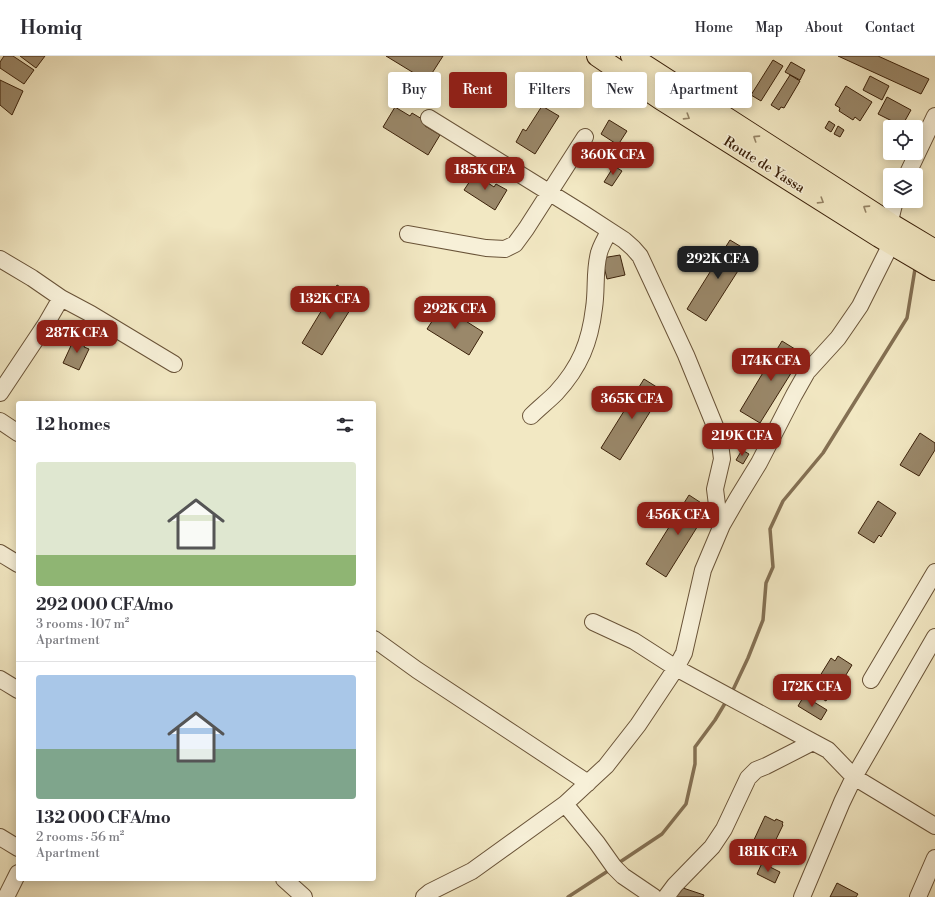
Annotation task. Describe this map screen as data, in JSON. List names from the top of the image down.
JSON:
{
  "streets": {
    "main road": ["Route de Yassa"]
  },
  "page": {
    "header": "Homiq",
    "nav": [
      "Home",
      "Map",
      "About",
      "Contact"
    ],
    "chip": [
      "Buy",
      "Rent",
      "Filters",
      "New",
      "Apartment"
    ],
    "price": [
      "360K CFA",
      "185K CFA",
      "292K CFA",
      "132K CFA",
      "292K CFA",
      "287K CFA",
      "174K CFA",
      "365K CFA",
      "219K CFA",
      "456K CFA",
      "172K CFA",
      "181K CFA"
    ],
    "heading": "12 homes",
    "list": [
      {
        "name": "292 000 CFA/mo",
        "note": "3 rooms · 107 m² · Apartment"
      },
      {
        "name": "132 000 CFA/mo",
        "note": "2 rooms · 56 m² · Apartment"
      }
    ]
  }
}
